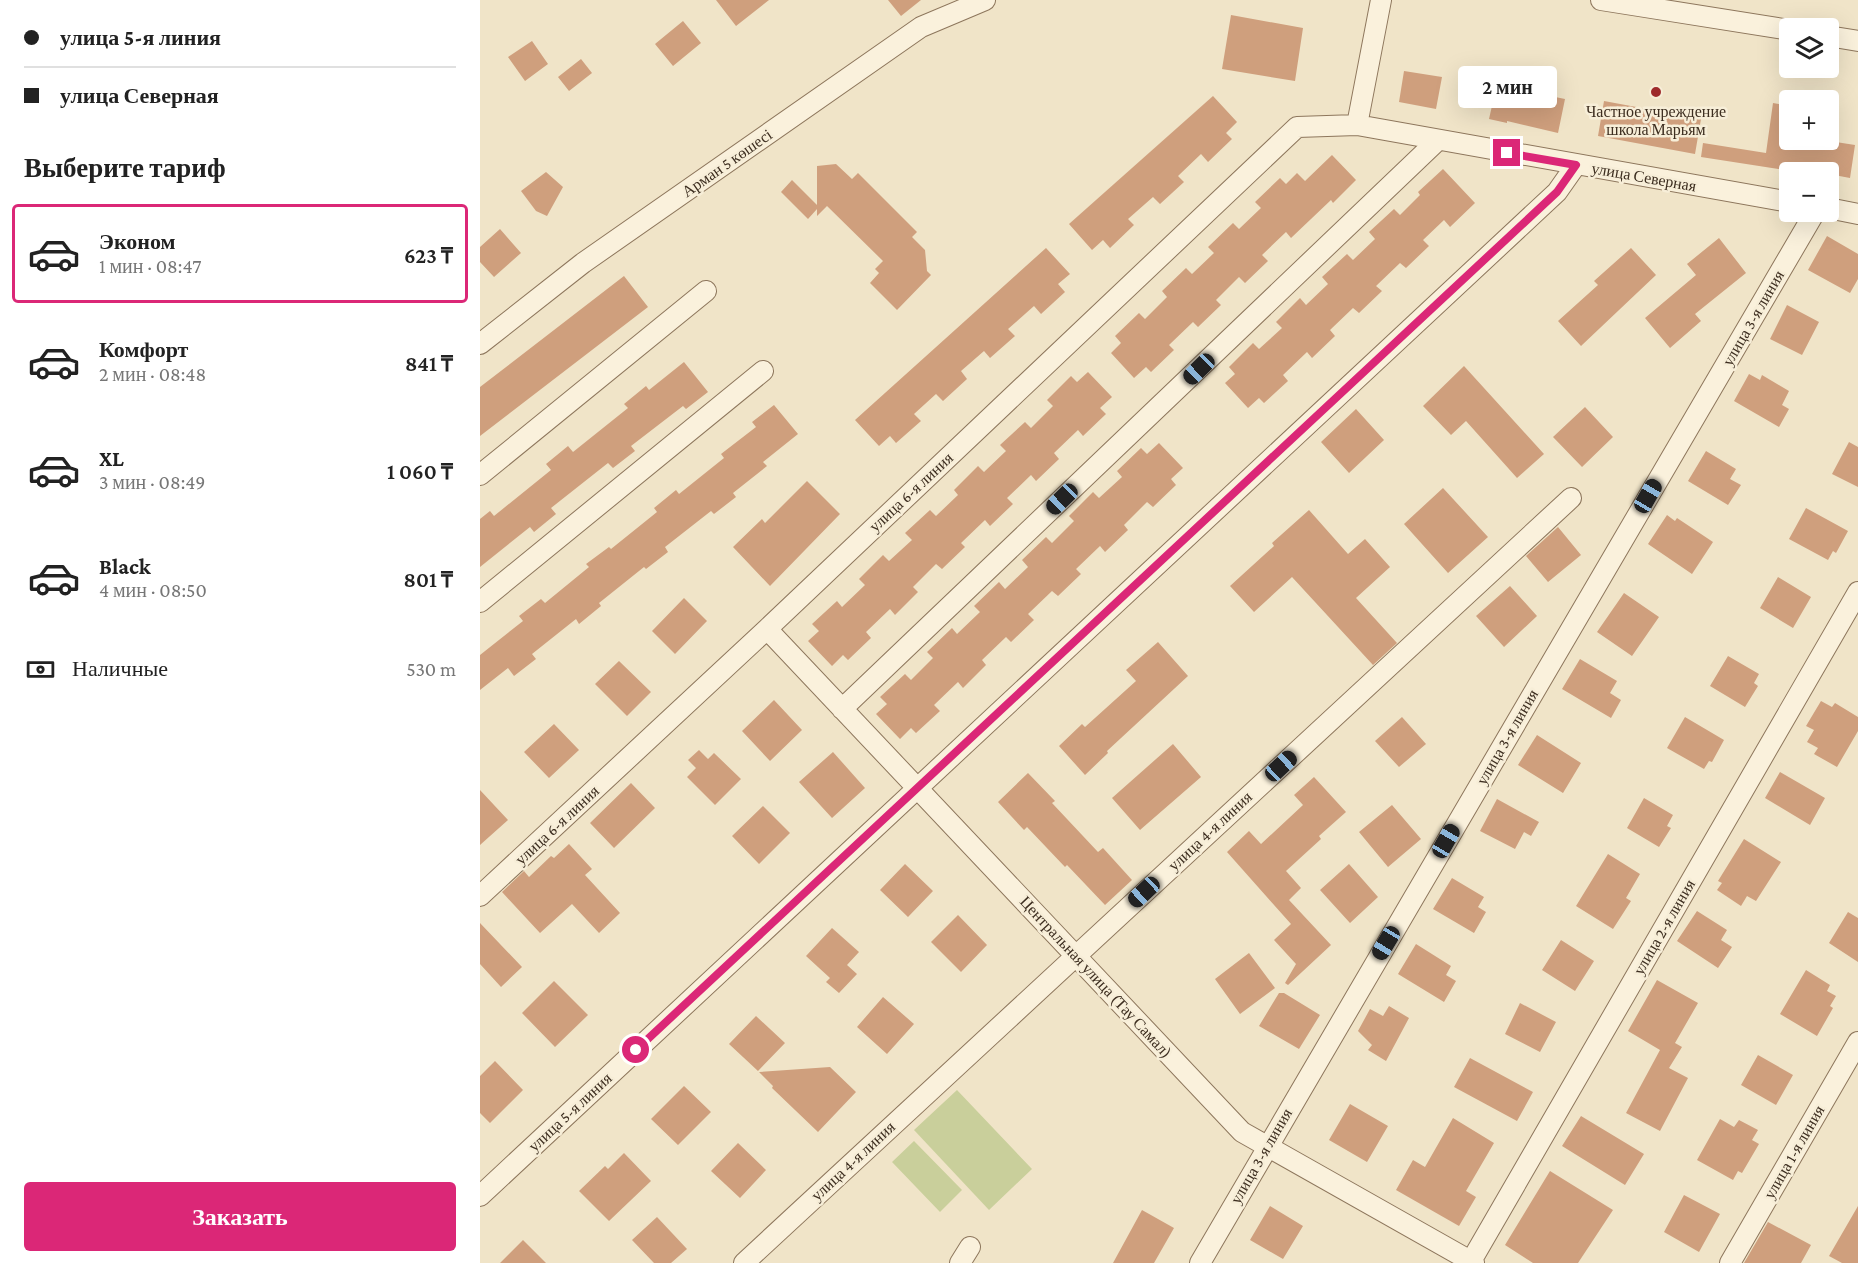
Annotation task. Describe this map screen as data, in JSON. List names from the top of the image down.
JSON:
{
  "streets": {
    "street": [
      "Арман 5 көшесі",
      "улица Северная",
      "улица 3-я линия",
      "улица 6-я линия",
      "улица 4-я линия",
      "улица 2-я линия",
      "Центральная улица (Тау Самал)",
      "улица 5-я линия",
      "улица 1-я линия"
    ]
  },
  "crossings": [
    ["улица Северная", "улица 6-я линия"],
    ["улица Северная", "улица 5-я линия"],
    ["улица 3-я линия", "Центральная улица (Тау Самал)"],
    ["улица 6-я линия", "Центральная улица (Тау Самал)"],
    ["улица 4-я линия", "Центральная улица (Тау Самал)"],
    ["улица 2-я линия", "Центральная улица (Тау Самал)"],
    ["Центральная улица (Тау Самал)", "улица 5-я линия"]
  ],
  "places": ["Частное учреждение школа Марьям"],
  "page": {
    "banner": ["улица 5-я линия", "улица Северная"],
    "map_buttons": ["+", "−"],
    "bubble": "2 мин",
    "heading": "Выберите тариф",
    "list": [
      {
        "name": "Эконом",
        "note": "1 мин · 08:47",
        "value": "623 ₸"
      },
      {
        "name": "Комфорт",
        "note": "2 мин · 08:48",
        "value": "841 ₸"
      },
      {
        "name": "XL",
        "note": "3 мин · 08:49",
        "value": "1 060 ₸"
      },
      {
        "name": "Black",
        "note": "4 мин · 08:50",
        "value": "801 ₸"
      }
    ],
    "pay": ["Наличные", "530 m"],
    "buttons": "Заказать"
  }
}
